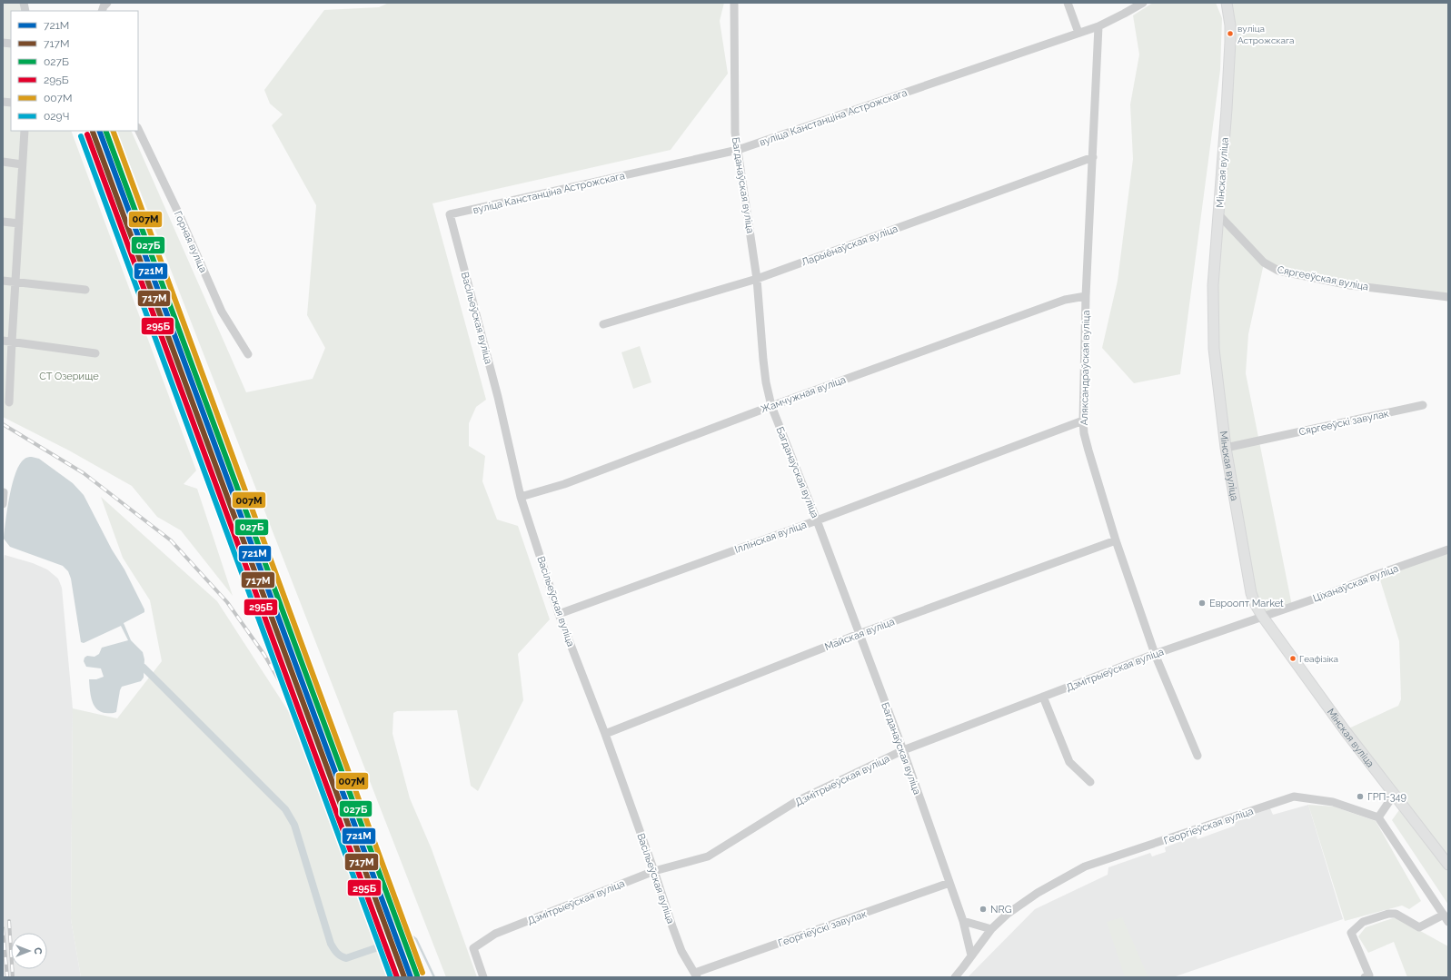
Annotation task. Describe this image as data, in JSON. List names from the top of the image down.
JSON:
{
  "streets": {
    "main road": ["Мінская вуліца"],
    "street": [
      "вуліца Канстанціна Астрожскага",
      "Багданаўская вуліца",
      "Горная вуліца",
      "Ларыёнаўская вуліца",
      "Сяргееўская вуліца",
      "Васільеўская вуліца",
      "Аляксандраўская вуліца",
      "Жамчужная вуліца",
      "Сяргееўскі завулак",
      "Іллінская вуліца",
      "Ціханаўская вуліца",
      "Майская вуліца",
      "Дзмітрыеўская вуліца",
      "Георгіеўская вуліца",
      "Георгіеўскі завулак"
    ]
  },
  "crossings": [
    ["вуліца Канстанціна Астрожскага", "Багданаўская вуліца"],
    ["вуліца Канстанціна Астрожскага", "Васільеўская вуліца"],
    ["вуліца Канстанціна Астрожскага", "Аляксандраўская вуліца"],
    ["Мінская вуліца", "Сяргееўская вуліца"],
    ["Мінская вуліца", "Сяргееўскі завулак"],
    ["Мінская вуліца", "Ціханаўская вуліца"],
    ["Мінская вуліца", "Дзмітрыеўская вуліца"],
    ["Багданаўская вуліца", "Ларыёнаўская вуліца"],
    ["Багданаўская вуліца", "Жамчужная вуліца"],
    ["Багданаўская вуліца", "Іллінская вуліца"],
    ["Багданаўская вуліца", "Майская вуліца"],
    ["Багданаўская вуліца", "Дзмітрыеўская вуліца"],
    ["Багданаўская вуліца", "Георгіеўская вуліца"],
    ["Багданаўская вуліца", "Георгіеўскі завулак"],
    ["Ларыёнаўская вуліца", "Аляксандраўская вуліца"],
    ["Васільеўская вуліца", "Жамчужная вуліца"],
    ["Васільеўская вуліца", "Іллінская вуліца"],
    ["Васільеўская вуліца", "Майская вуліца"],
    ["Васільеўская вуліца", "Дзмітрыеўская вуліца"],
    ["Васільеўская вуліца", "Георгіеўскі завулак"],
    ["Аляксандраўская вуліца", "Жамчужная вуліца"],
    ["Аляксандраўская вуліца", "Іллінская вуліца"],
    ["Аляксандраўская вуліца", "Майская вуліца"],
    ["Аляксандраўская вуліца", "Дзмітрыеўская вуліца"],
    ["Ціханаўская вуліца", "Дзмітрыеўская вуліца"]
  ],
  "parks": ["СТ Озерище"],
  "places": [
    "вуліца Астрожскага",
    "Евроопт Market",
    "Геафізіка",
    "ГРП-349",
    "NRG"
  ],
  "lines": [
    "transit line 721М",
    "transit line 027Б",
    "transit line 007М",
    "transit line 717М",
    "transit line 295Б",
    "transit line 029Ч"
  ],
  "legend": [
    "721М",
    "717М",
    "027Б",
    "295Б",
    "007М",
    "029Ч"
  ],
  "north": "right"
}
